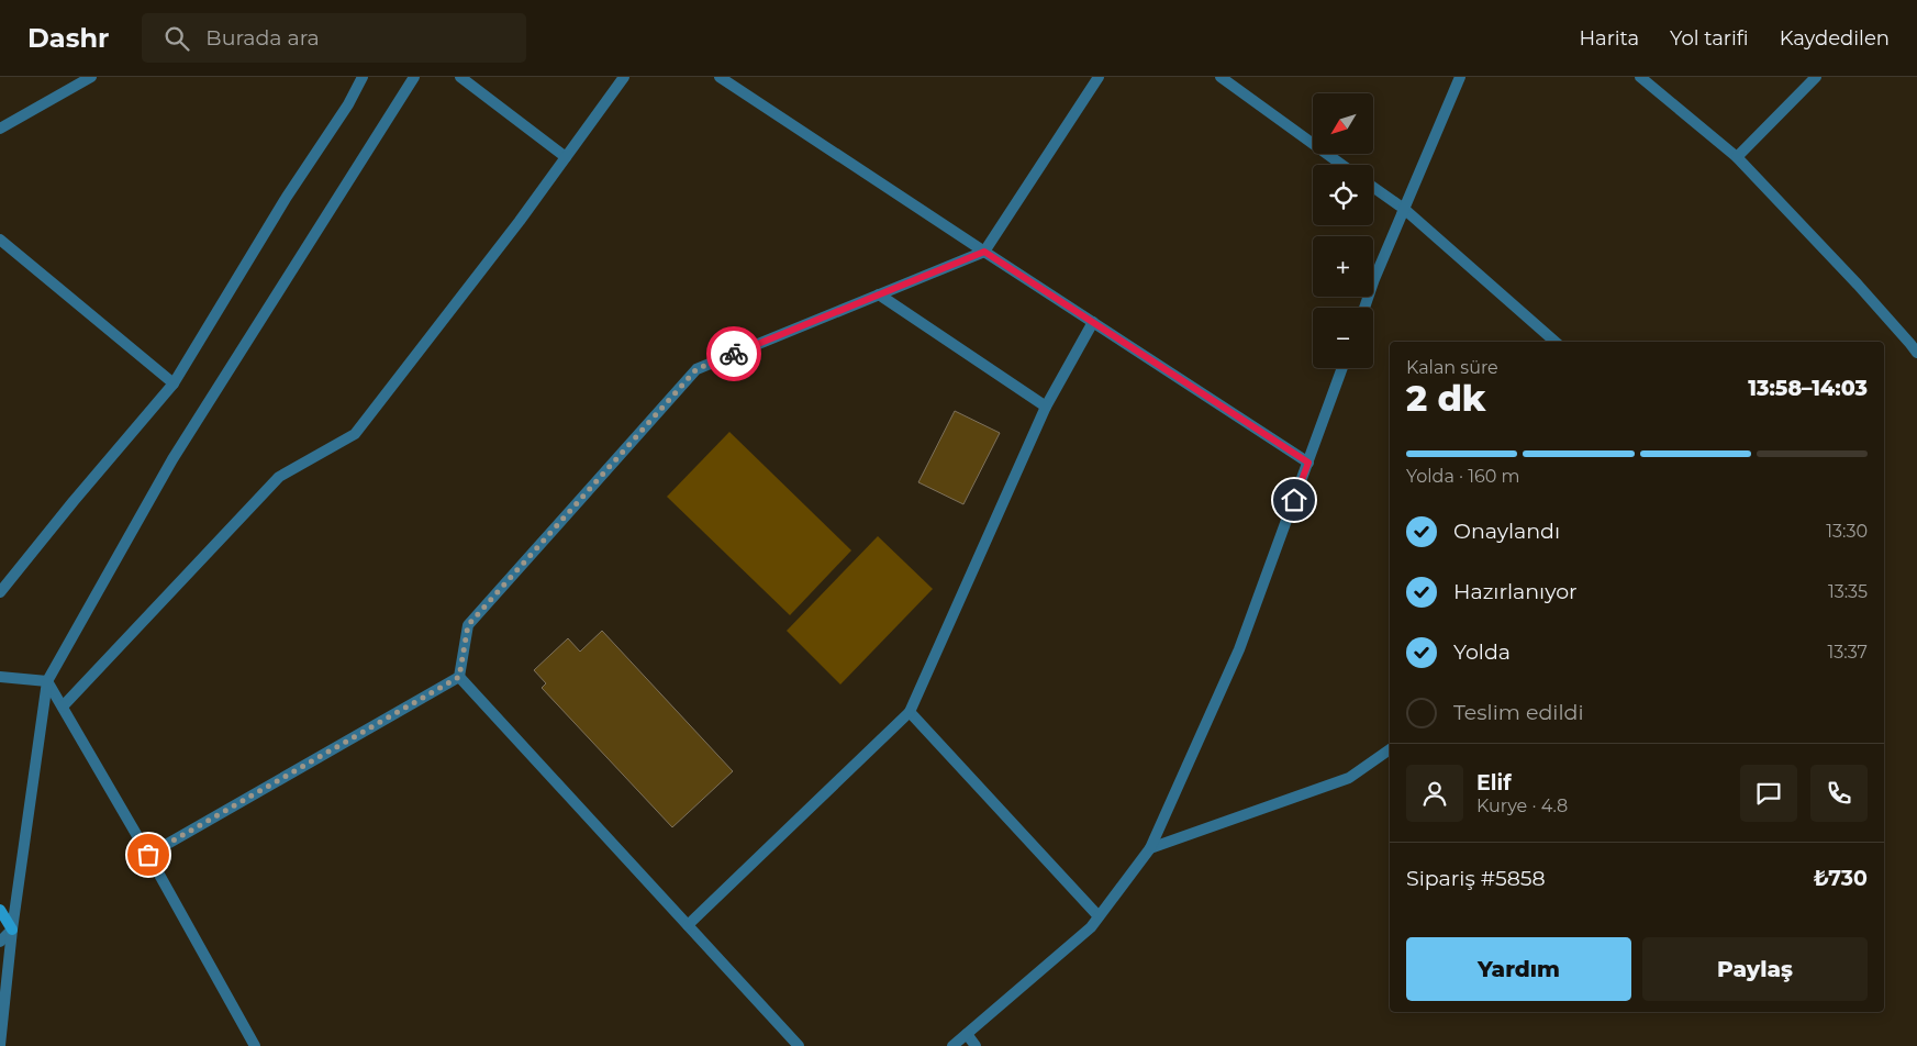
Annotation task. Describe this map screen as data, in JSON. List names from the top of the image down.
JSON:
{
  "north": "bottom left",
  "page": {
    "header": "Dashr",
    "search": "Burada ara",
    "nav": ["Harita", "Yol tarifi", "Kaydedilen"],
    "map_buttons": ["+", "−"],
    "heading": ["2 dk", "Kalan süre", "13:58–14:03"],
    "panel": [
      "Elif",
      "Kurye · 4.8",
      "Sipariş #5858",
      "₺730"
    ],
    "bar": "Yolda · 160 m",
    "list": [
      ["Onaylandı", "13:30"],
      ["Hazırlanıyor", "13:35"],
      ["Yolda", "13:37"],
      "Teslim edildi"
    ],
    "buttons": ["Yardım", "Paylaş"]
  }
}
